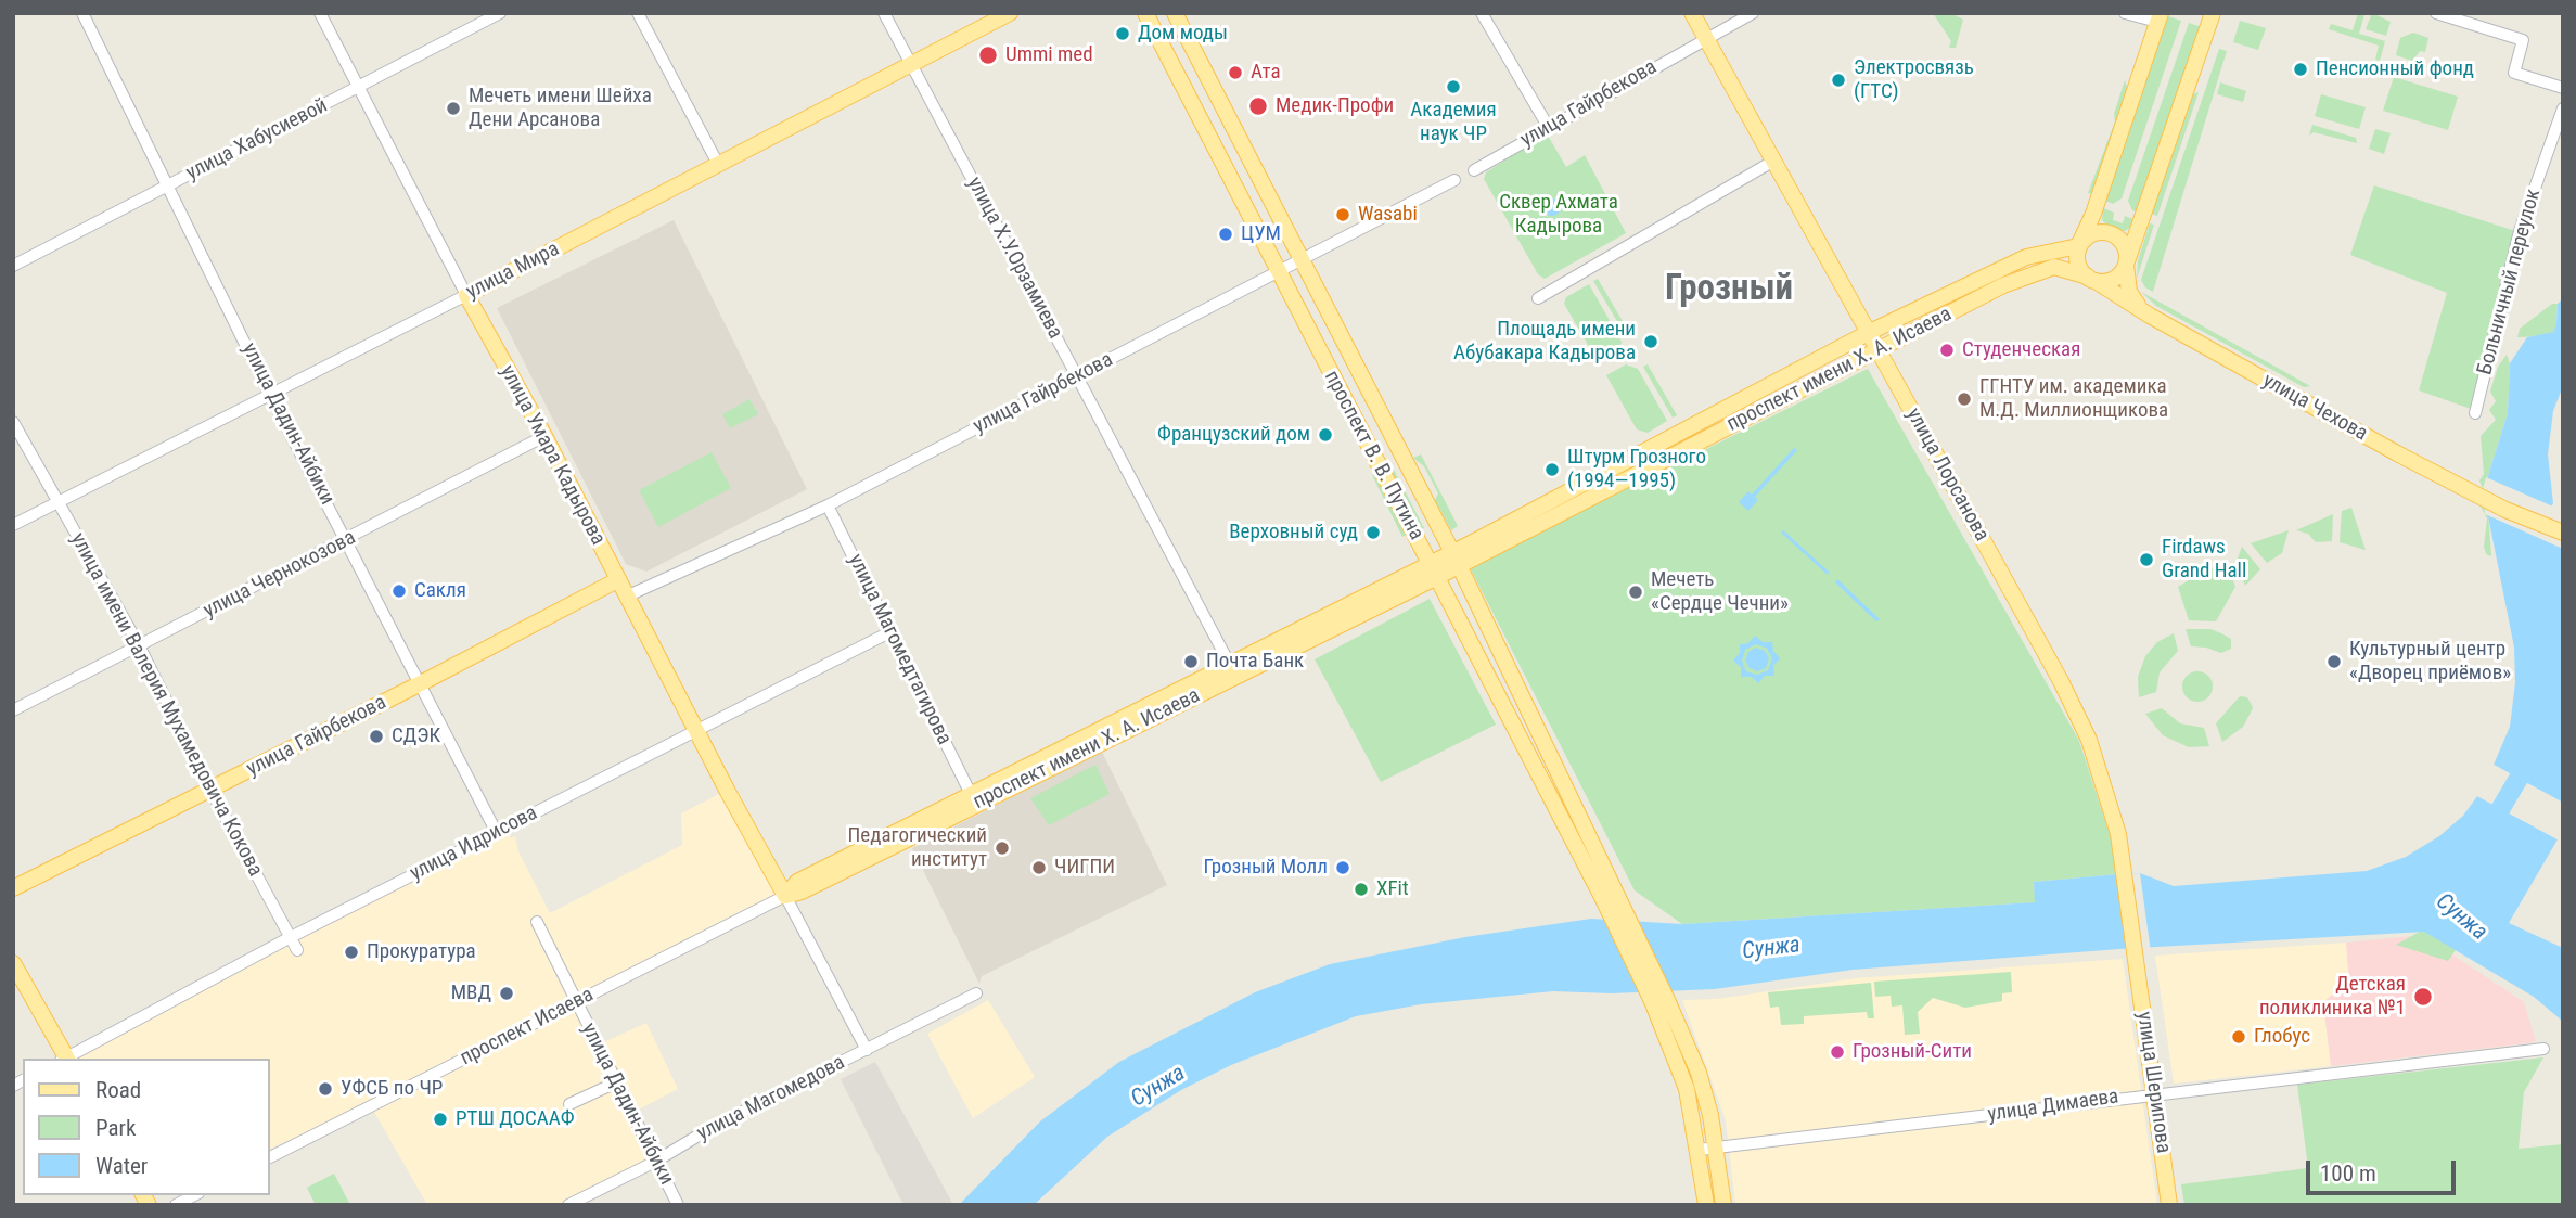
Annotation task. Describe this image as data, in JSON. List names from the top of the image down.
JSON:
{
  "streets": {
    "main road": [
      "улица Гайрбекова",
      "улица Мира",
      "проспект имени Х. А. Исаева",
      "улица Чехова",
      "улица Умара Кадырова",
      "проспект В. В. Путина",
      "улица Лорсанова",
      "улица Шерипова"
    ],
    "street": [
      "улица Хабусиевой",
      "улица Х.У.Орзамиева",
      "Больничный переулок",
      "улица Дадин-Айбики",
      "улица Чернокозова",
      "улица Магомедтагирова",
      "улица имени Валерия Мухамедовича Кокова",
      "улица Идрисова",
      "проспект Исаева",
      "улица Магомедова",
      "улица Димаева"
    ]
  },
  "crossings": [
    ["улица Гайрбекова", "улица Х.У.Орзамиева"],
    ["улица Гайрбекова", "улица Дадин-Айбики"],
    ["улица Гайрбекова", "улица Умара Кадырова"],
    ["улица Гайрбекова", "проспект В. В. Путина"],
    ["улица Гайрбекова", "улица Лорсанова"],
    ["улица Гайрбекова", "улица Магомедтагирова"],
    ["улица Гайрбекова", "улица имени Валерия Мухамедовича Кокова"],
    ["улица Хабусиевой", "улица Дадин-Айбики"],
    ["улица Хабусиевой", "улица Умара Кадырова"],
    ["улица Х.У.Орзамиева", "улица Мира"],
    ["улица Х.У.Орзамиева", "проспект имени Х. А. Исаева"],
    ["улица Мира", "улица Дадин-Айбики"],
    ["улица Мира", "улица Умара Кадырова"],
    ["улица Мира", "улица имени Валерия Мухамедовича Кокова"],
    ["проспект имени Х. А. Исаева", "улица Чехова"],
    ["проспект имени Х. А. Исаева", "улица Умара Кадырова"],
    ["проспект имени Х. А. Исаева", "проспект В. В. Путина"],
    ["проспект имени Х. А. Исаева", "улица Лорсанова"],
    ["проспект имени Х. А. Исаева", "улица Магомедтагирова"],
    ["проспект имени Х. А. Исаева", "проспект Исаева"],
    ["улица Дадин-Айбики", "улица Чернокозова"],
    ["улица Дадин-Айбики", "улица Идрисова"],
    ["улица Дадин-Айбики", "проспект Исаева"],
    ["улица Дадин-Айбики", "улица Магомедова"],
    ["улица Умара Кадырова", "улица Чернокозова"],
    ["улица Умара Кадырова", "улица Идрисова"],
    ["улица Умара Кадырова", "проспект Исаева"],
    ["улица Лорсанова", "улица Шерипова"],
    ["улица Чернокозова", "улица имени Валерия Мухамедовича Кокова"],
    ["улица Магомедтагирова", "улица Идрисова"],
    ["улица имени Валерия Мухамедовича Кокова", "улица Идрисова"],
    ["улица Шерипова", "улица Димаева"]
  ],
  "districts": ["Грозный"],
  "water": ["Сунжа"],
  "parks": ["Сквер Ахмата Кадырова"],
  "places": [
    "Дом моды",
    "Ummi med",
    "Пенсионный фонд",
    "Ата",
    "Электросвязь (ГТС)",
    "Академия наук ЧР",
    "Медик-Профи",
    "Мечеть имени Шейха Дени Арсанова",
    "Wasabi",
    "ЦУМ",
    "Площадь имени Абубакара Кадырова",
    "Студенческая",
    "ГГНТУ им. академика М.Д. Миллионщикова",
    "Французский дом",
    "Штурм Грозного (1994—1995)",
    "Верховный суд",
    "Firdaws Grand Hall",
    "Сакля",
    "Мечеть «Сердце Чечни»",
    "Почта Банк",
    "Культурный центр «Дворец приёмов»",
    "СДЭК",
    "Педагогический институт",
    "ЧИГПИ",
    "Грозный Молл",
    "XFit",
    "Прокуратура",
    "МВД",
    "Детская поликлиника №1",
    "Глобус",
    "Грозный-Сити",
    "УФСБ по ЧР",
    "РТШ ДОСААФ"
  ],
  "legend": ["Road", "Park", "Water"],
  "scale_bar": "100 m"
}
